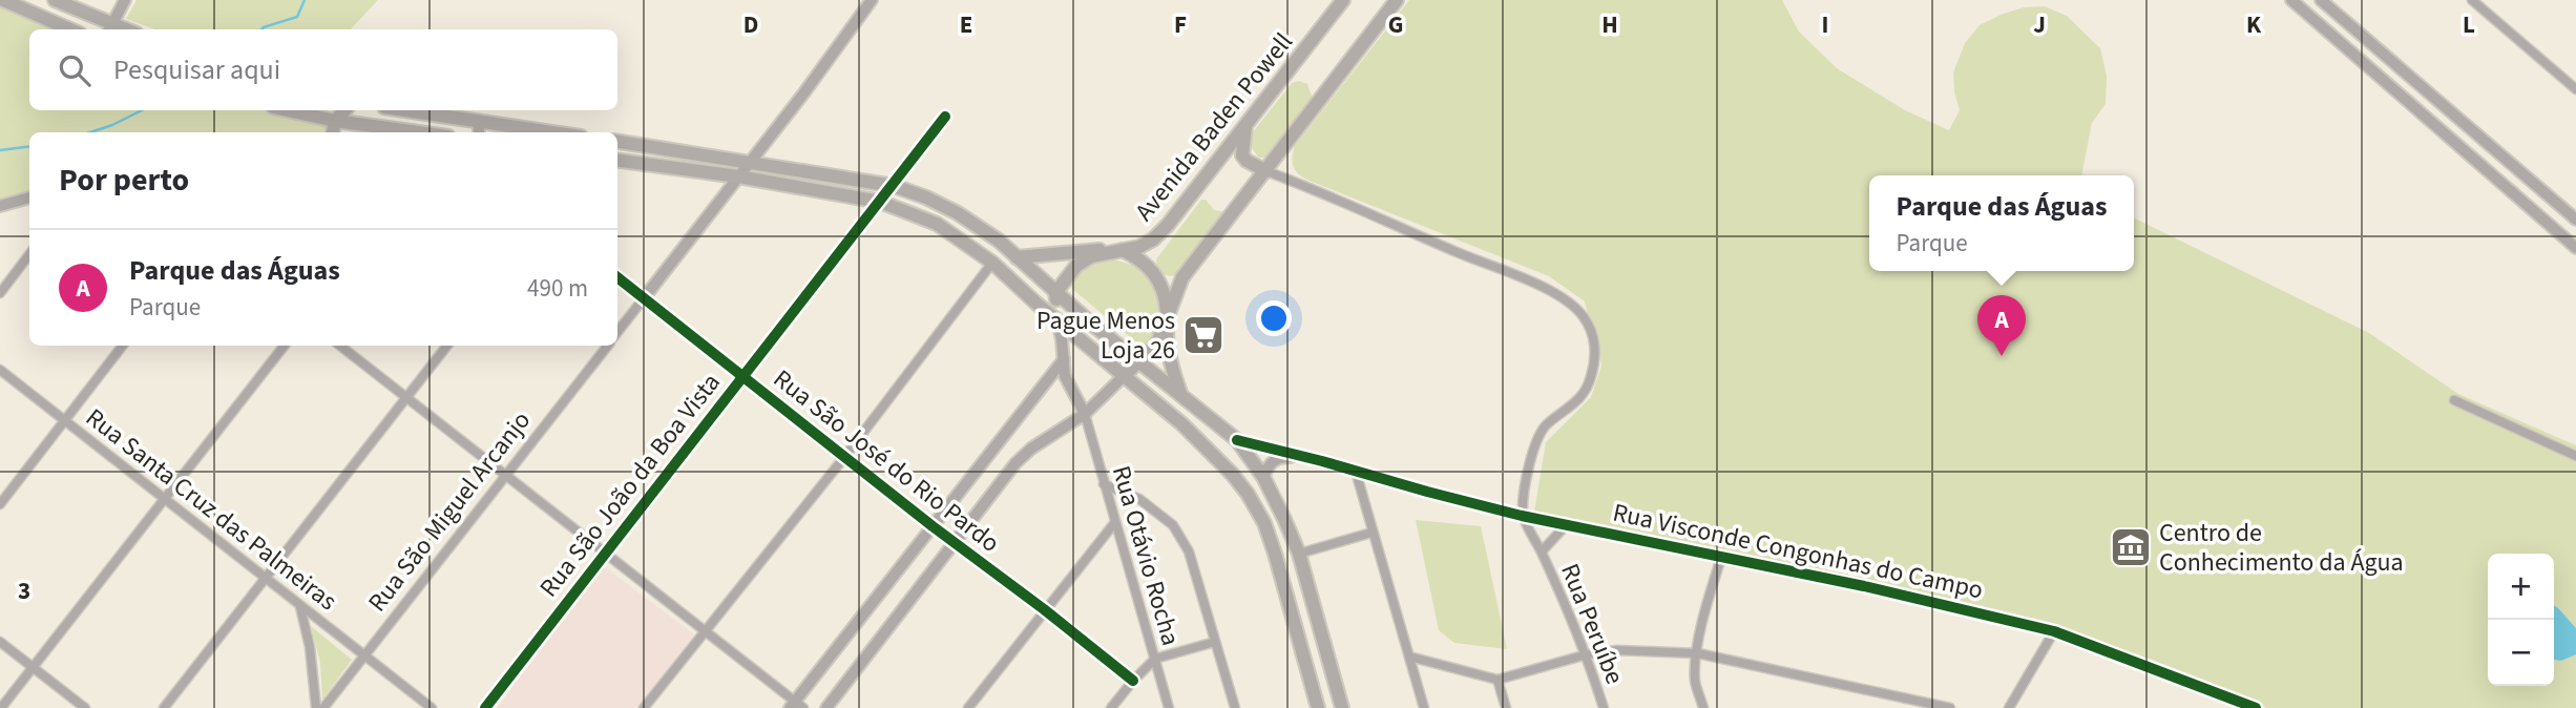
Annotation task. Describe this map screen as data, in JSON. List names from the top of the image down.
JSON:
{
  "streets": {
    "main road": ["Avenida Baden Powell"],
    "street": [
      "Rua São José do Rio Pardo",
      "Rua São João da Boa Vista",
      "Rua Santa Cruz das Palmeiras",
      "Rua São Miguel Arcanjo",
      "Rua Visconde Congonhas do Campo",
      "Rua Otávio Rocha",
      "Rua Peruíbe"
    ]
  },
  "crossings": [
    ["Rua São José do Rio Pardo", "Rua São João da Boa Vista"],
    ["Rua Santa Cruz das Palmeiras", "Rua São Miguel Arcanjo"],
    ["Rua Visconde Congonhas do Campo", "Rua Peruíbe"]
  ],
  "places": {
    "supermarket": ["Pague Menos Loja 26"],
    "museum": ["Centro de Conhecimento da Água"]
  },
  "page": {
    "search": "Pesquisar aqui",
    "heading": "Por perto",
    "popup": ["Parque das Águas", "Parque"],
    "list": [
      {
        "mark": "A",
        "name": "Parque das Águas",
        "note": "Parque",
        "value": "490 m"
      }
    ],
    "pins": "A",
    "map_buttons": ["+", "−"]
  },
  "grid": {
    "columns": [
      "D",
      "E",
      "F",
      "G",
      "H",
      "I",
      "J",
      "K",
      "L"
    ],
    "rows": ["3"]
  }
}
